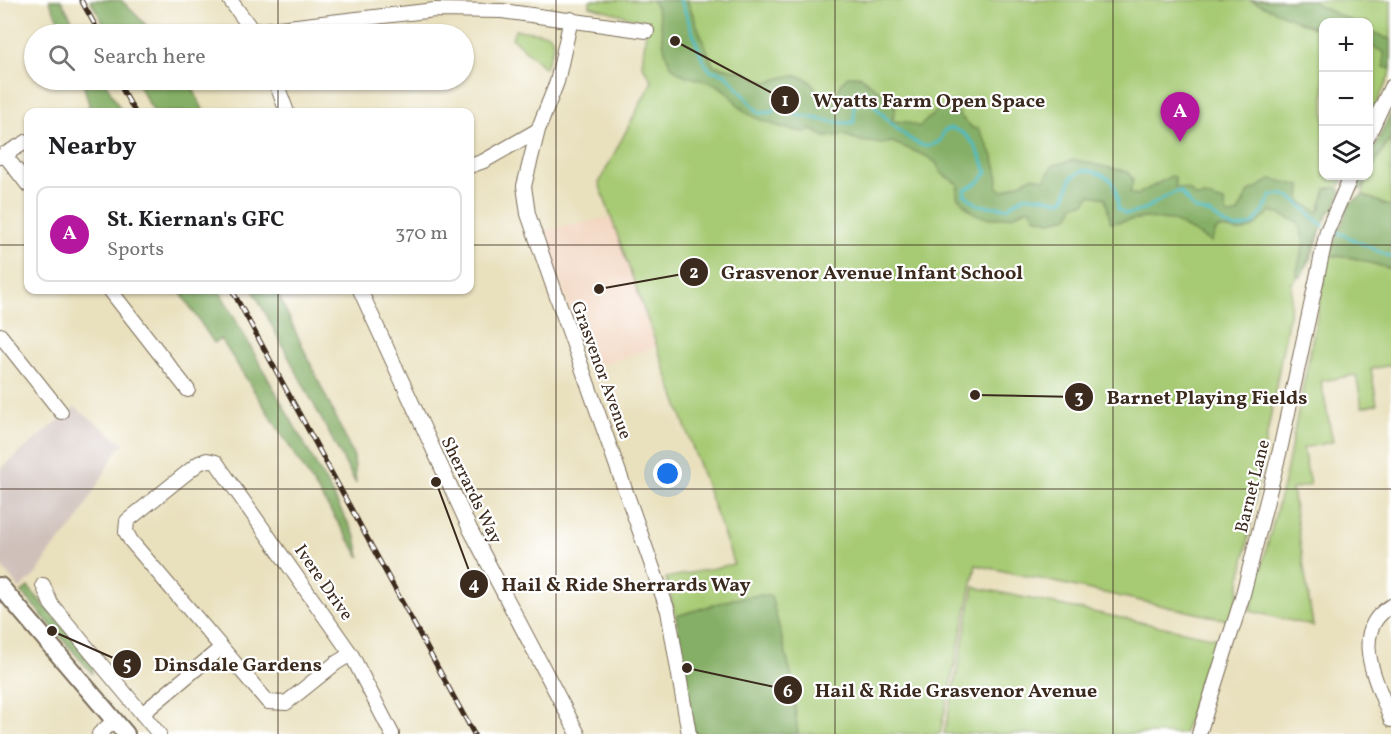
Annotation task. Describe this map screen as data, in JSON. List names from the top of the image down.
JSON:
{
  "streets": {
    "street": [
      "Grasvenor Avenue",
      "Barnet Lane",
      "Sherrards Way",
      "Ivere Drive"
    ]
  },
  "places": [
    "Wyatts Farm Open Space",
    "Grasvenor Avenue Infant School",
    "Barnet Playing Fields",
    "Hail & Ride Sherrards Way",
    "Dinsdale Gardens",
    "Hail & Ride Grasvenor Avenue"
  ],
  "page": {
    "map_buttons": ["+", "−"],
    "search": "Search here",
    "pins": "A",
    "heading": "Nearby",
    "list": [
      {
        "mark": "A",
        "name": "St. Kiernan's GFC",
        "note": "Sports",
        "value": "370 m"
      }
    ]
  }
}
